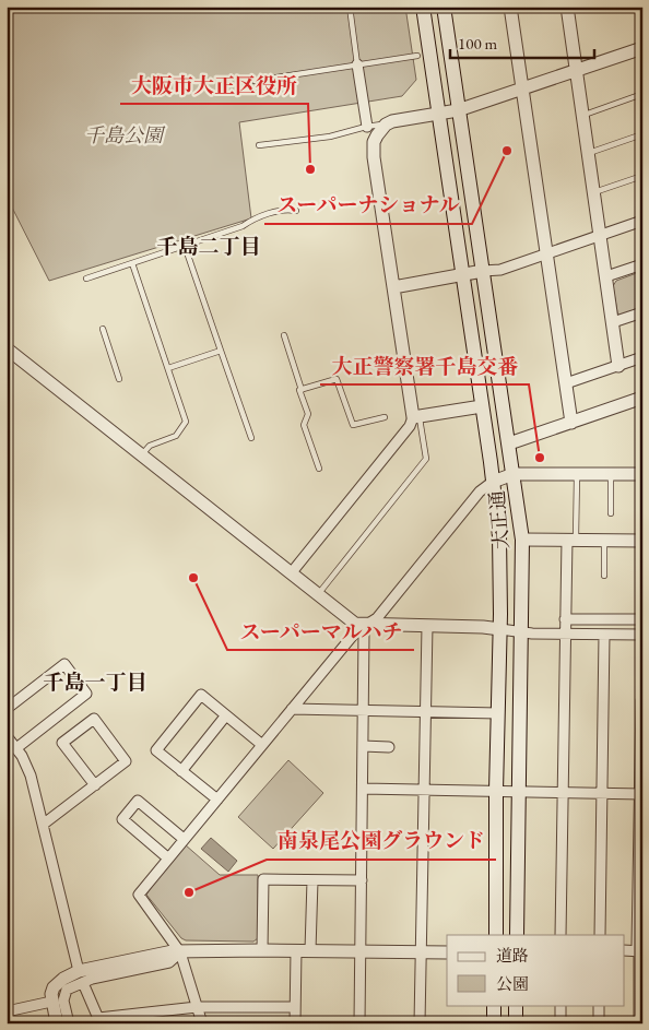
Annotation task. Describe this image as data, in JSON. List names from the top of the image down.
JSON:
{
  "streets": {
    "main road": ["大正通"]
  },
  "districts": ["千島二丁目", "千島一丁目"],
  "parks": ["千島公園"],
  "places": [
    "スーパーナショナル",
    "大阪市大正区役所",
    "大正警察署千島交番",
    "スーパーマルハチ",
    "南泉尾公園グラウンド"
  ],
  "legend": ["道路", "公園"],
  "scale_bar": "100 m"
}
